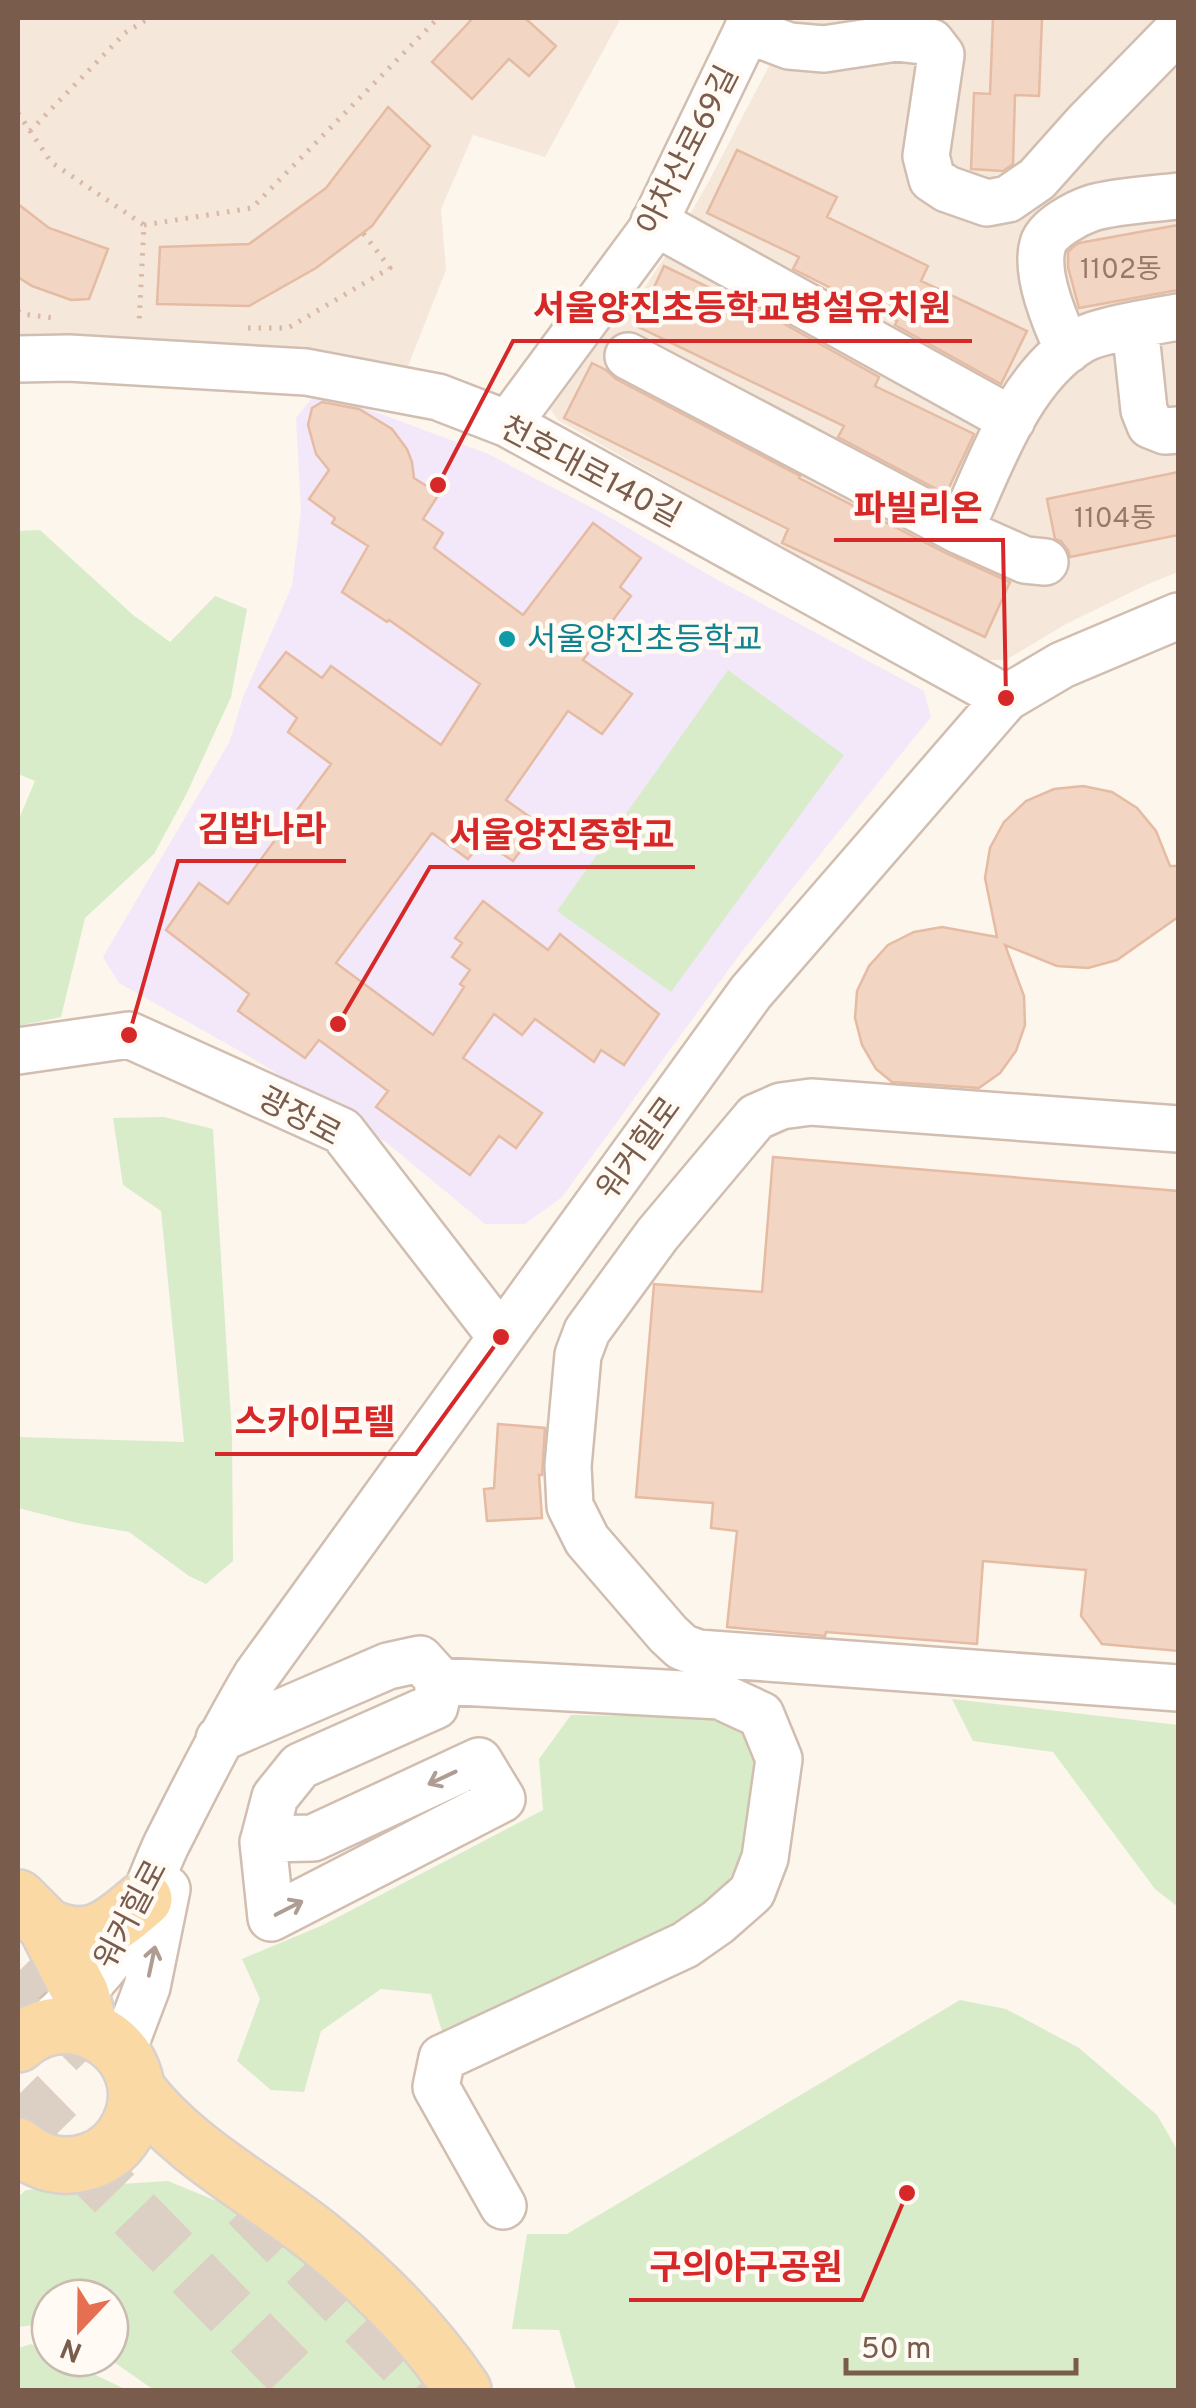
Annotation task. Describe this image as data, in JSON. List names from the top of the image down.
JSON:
{
  "streets": {
    "street": [
      "아차산로69길",
      "천호대로140길",
      "광장로",
      "워커힐로"
    ]
  },
  "crossings": [
    ["아차산로69길", "천호대로140길"],
    ["천호대로140길", "워커힐로"],
    ["광장로", "워커힐로"]
  ],
  "places": [
    "서울양진초등학교병설유치원",
    "서울양진초등학교",
    "파빌리온",
    "서울양진중학교",
    "김밥나라",
    "스카이모텔",
    "구의야구공원"
  ],
  "house_numbers": ["1102동", "1104동"],
  "scale_bar": "50 m",
  "north": "bottom"
}
